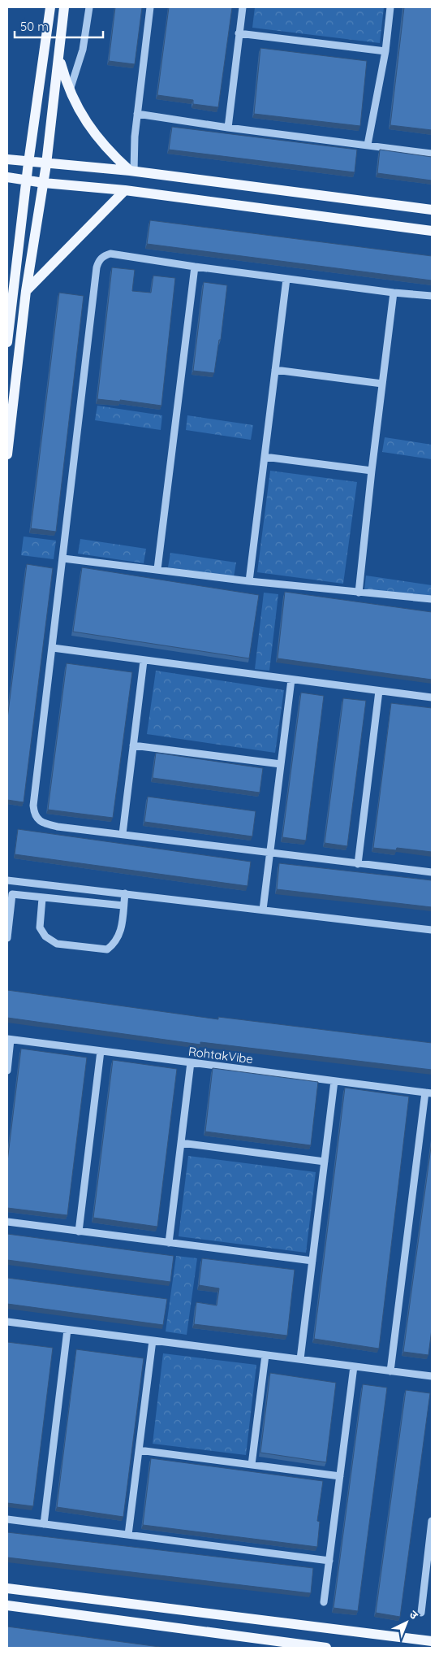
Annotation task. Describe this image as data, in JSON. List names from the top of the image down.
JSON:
{
  "streets": {
    "street": ["RohtakVibe"]
  },
  "scale_bar": "50 m",
  "north": "top right"
}
